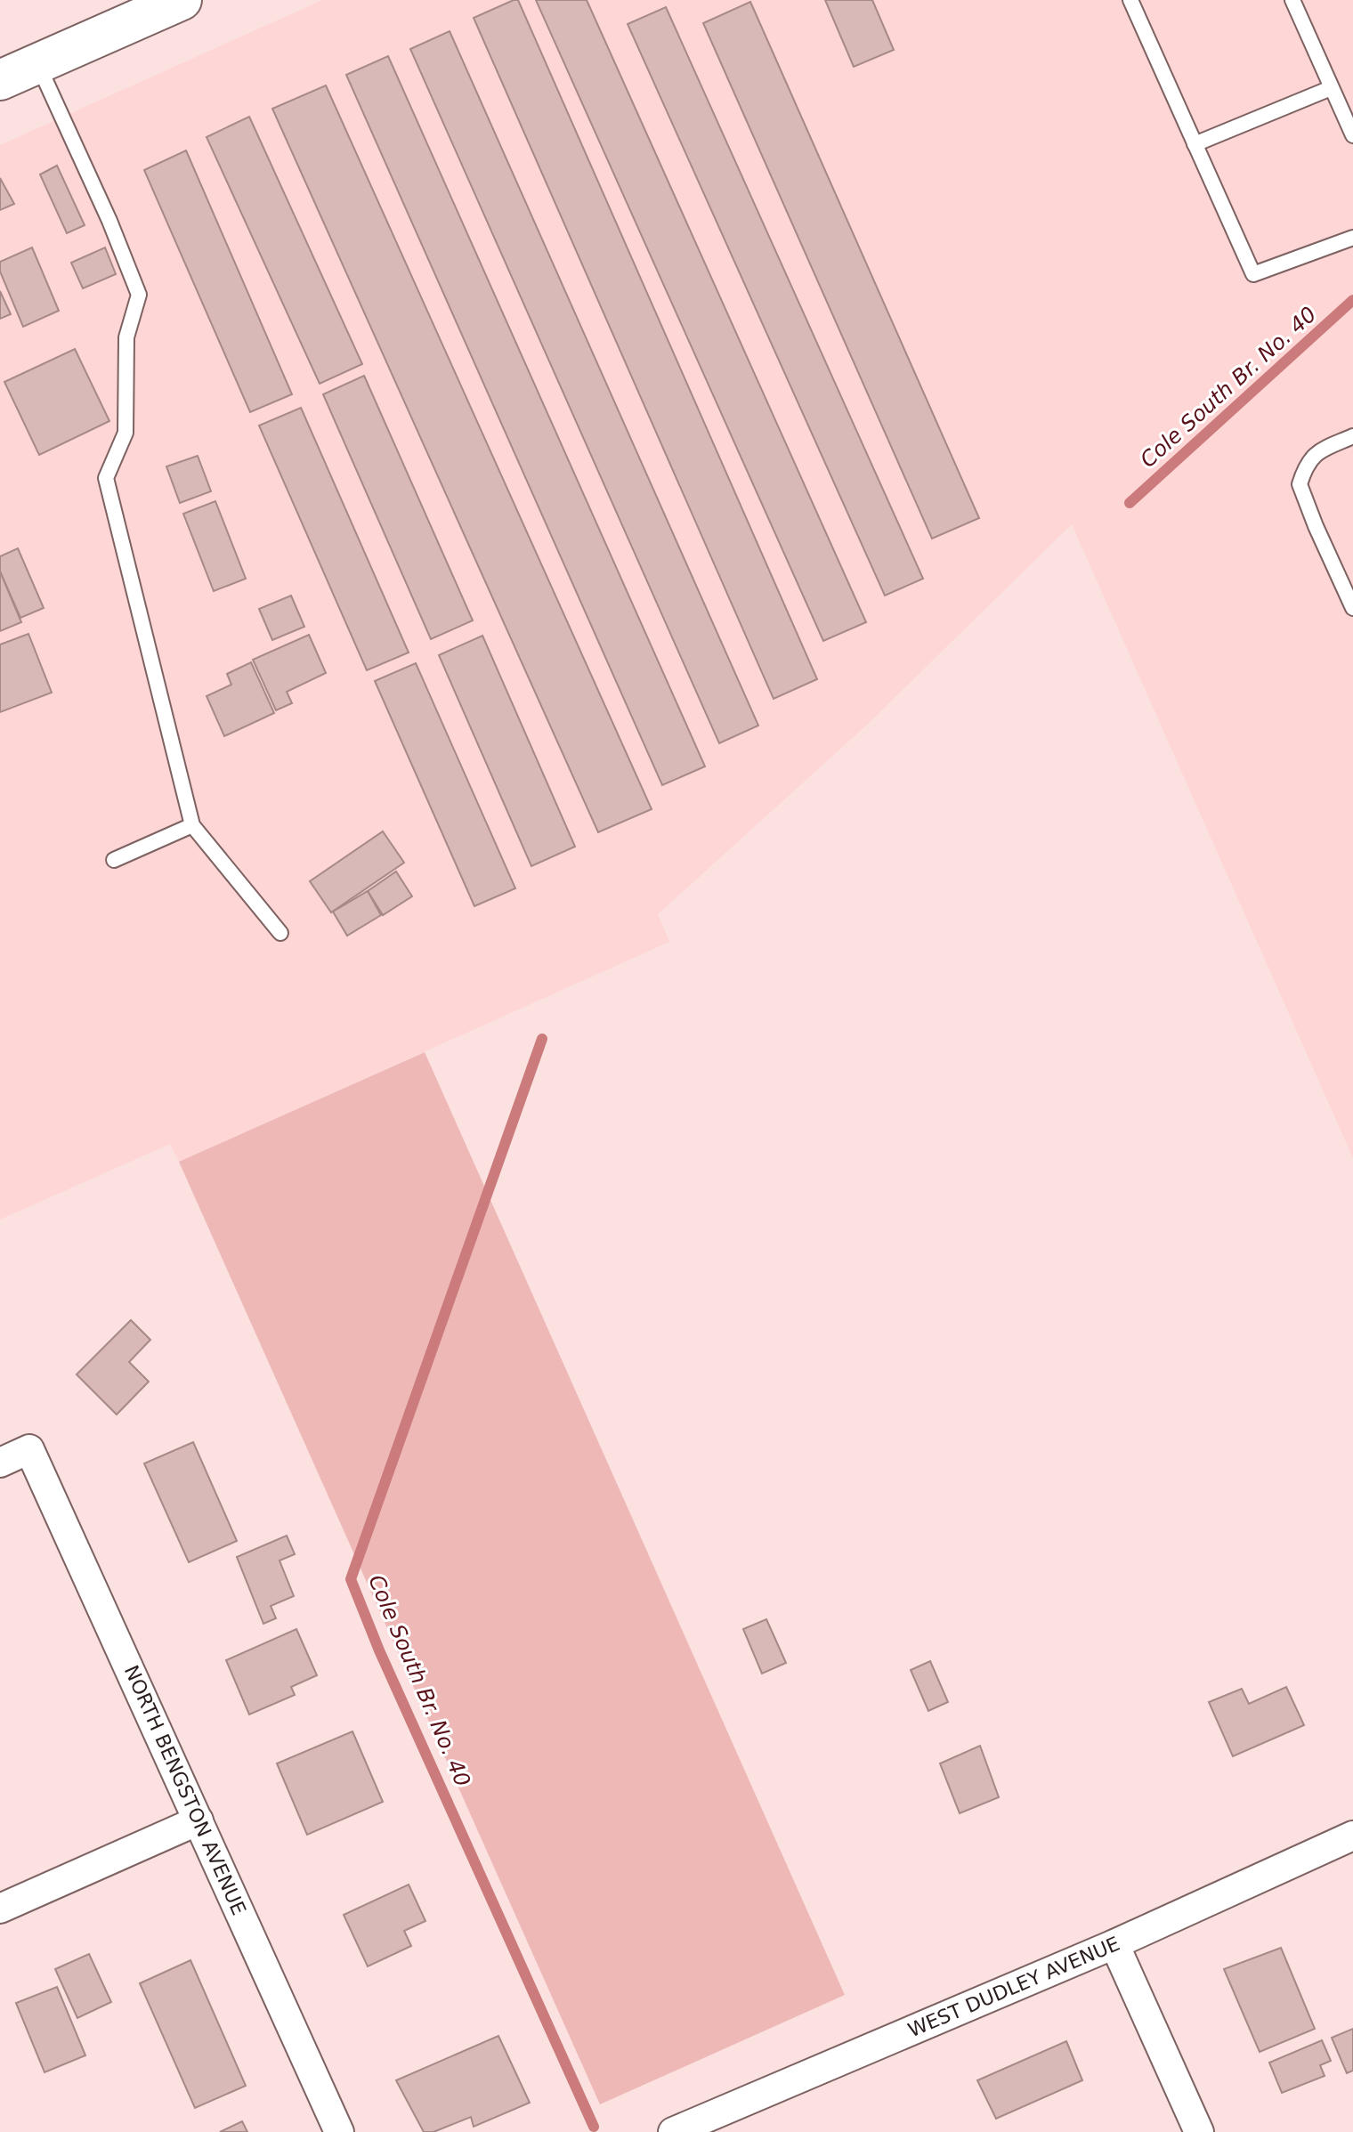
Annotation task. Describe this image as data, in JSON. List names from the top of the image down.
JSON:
{
  "streets": {
    "street": ["NORTH BENGSTON AVENUE", "WEST DUDLEY AVENUE"]
  },
  "water": ["Cole South Br. No. 40"]
}
